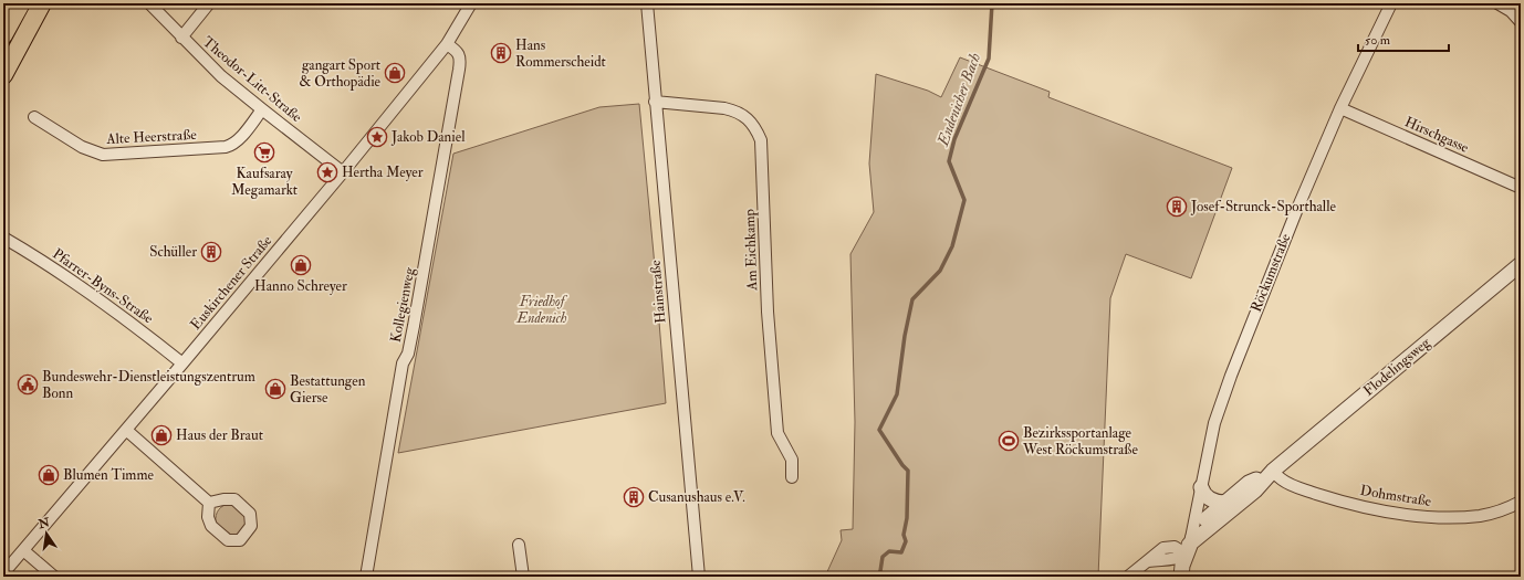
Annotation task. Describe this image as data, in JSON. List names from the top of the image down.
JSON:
{
  "streets": {
    "street": [
      "Theodor-Litt-Straße",
      "Hirschgasse",
      "Alte Heerstraße",
      "Am Eichkamp",
      "Röckumstraße",
      "Euskirchener Straße",
      "Pfarrer-Byns-Straße",
      "Hainstraße",
      "Kollegienweg",
      "Flodelingsweg",
      "Dohmstraße"
    ]
  },
  "crossings": [
    ["Theodor-Litt-Straße", "Alte Heerstraße"],
    ["Theodor-Litt-Straße", "Euskirchener Straße"],
    ["Hirschgasse", "Röckumstraße"],
    ["Am Eichkamp", "Hainstraße"],
    ["Röckumstraße", "Flodelingsweg"],
    ["Euskirchener Straße", "Pfarrer-Byns-Straße"],
    ["Euskirchener Straße", "Kollegienweg"],
    ["Flodelingsweg", "Dohmstraße"]
  ],
  "water": ["Endenicher Bach"],
  "parks": ["Friedhof Endenich"],
  "places": {
    "building": [
      "Hans Rommerscheidt",
      "Josef-Strunck-Sporthalle",
      "Schüller",
      "Cusanushaus e.V."
    ],
    "shop": [
      "gangart Sport & Orthopädie",
      "Hanno Schreyer",
      "Bestattungen Gierse",
      "Haus der Braut",
      "Blumen Timme"
    ],
    "place": ["Jakob Daniel", "Hertha Meyer"],
    "supermarket": ["Kaufsaray Megamarkt"],
    "public building": ["Bundeswehr-Dienstleistungszentrum Bonn"],
    "sports": ["Bezirkssportanlage West Röckumstraße"]
  },
  "scale_bar": "50 m",
  "north": "top"
}
